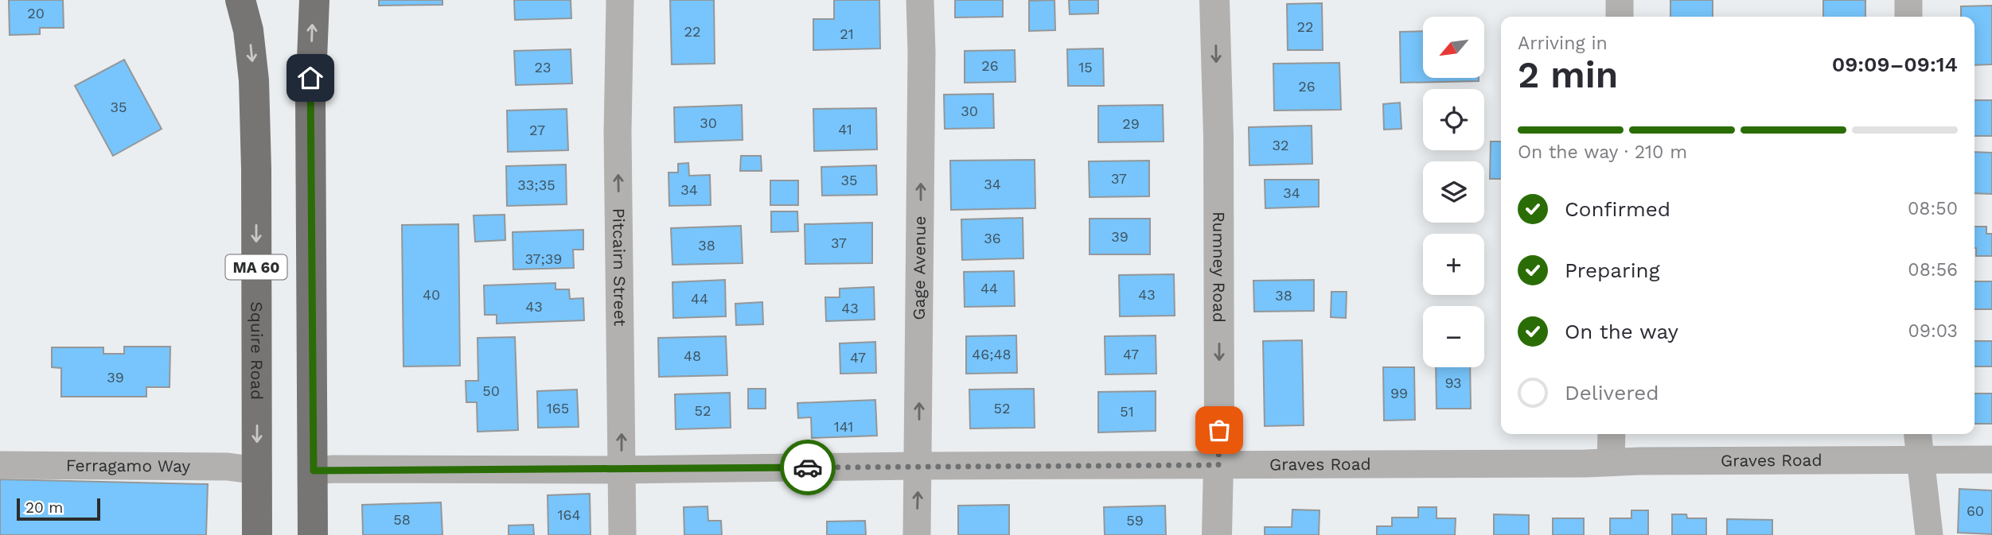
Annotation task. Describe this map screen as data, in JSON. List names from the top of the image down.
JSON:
{
  "streets": {
    "highway": ["MA 60", "Squire Road"],
    "street": [
      "Pitcairn Street",
      "Gage Avenue",
      "Rumney Road",
      "Graves Road",
      "Ferragamo Way"
    ]
  },
  "crossings": [
    ["MA 60", "Graves Road"],
    ["Pitcairn Street", "Graves Road"],
    ["Gage Avenue", "Graves Road"],
    ["Rumney Road", "Graves Road"],
    ["Squire Road", "Ferragamo Way"]
  ],
  "one_way": ["Pitcairn Street", "Gage Avenue", "Rumney Road"],
  "house_numbers": [
    "20",
    "22",
    "22",
    "21",
    "26",
    "23",
    "15",
    "26",
    "35",
    "30",
    "30",
    "29",
    "41",
    "27",
    "32",
    "37",
    "35",
    "34",
    "33;35",
    "34",
    "34",
    "39",
    "36",
    "37",
    "38",
    "37;39",
    "44",
    "40",
    "43",
    "38",
    "44",
    "43",
    "43",
    "46;48",
    "47",
    "48",
    "47",
    "39",
    "93",
    "50",
    "99",
    "165",
    "52",
    "52",
    "51",
    "141",
    "60",
    "164",
    "58",
    "59"
  ],
  "scale_bar": "20 m",
  "north": "bottom left",
  "page": {
    "map_buttons": ["+", "−"],
    "heading": ["2 min", "Arriving in", "09:09–09:14"],
    "bar": "On the way · 210 m",
    "list": [
      ["Confirmed", "08:50"],
      ["Preparing", "08:56"],
      ["On the way", "09:03"],
      "Delivered"
    ],
    "scale": "20 m"
  }
}
